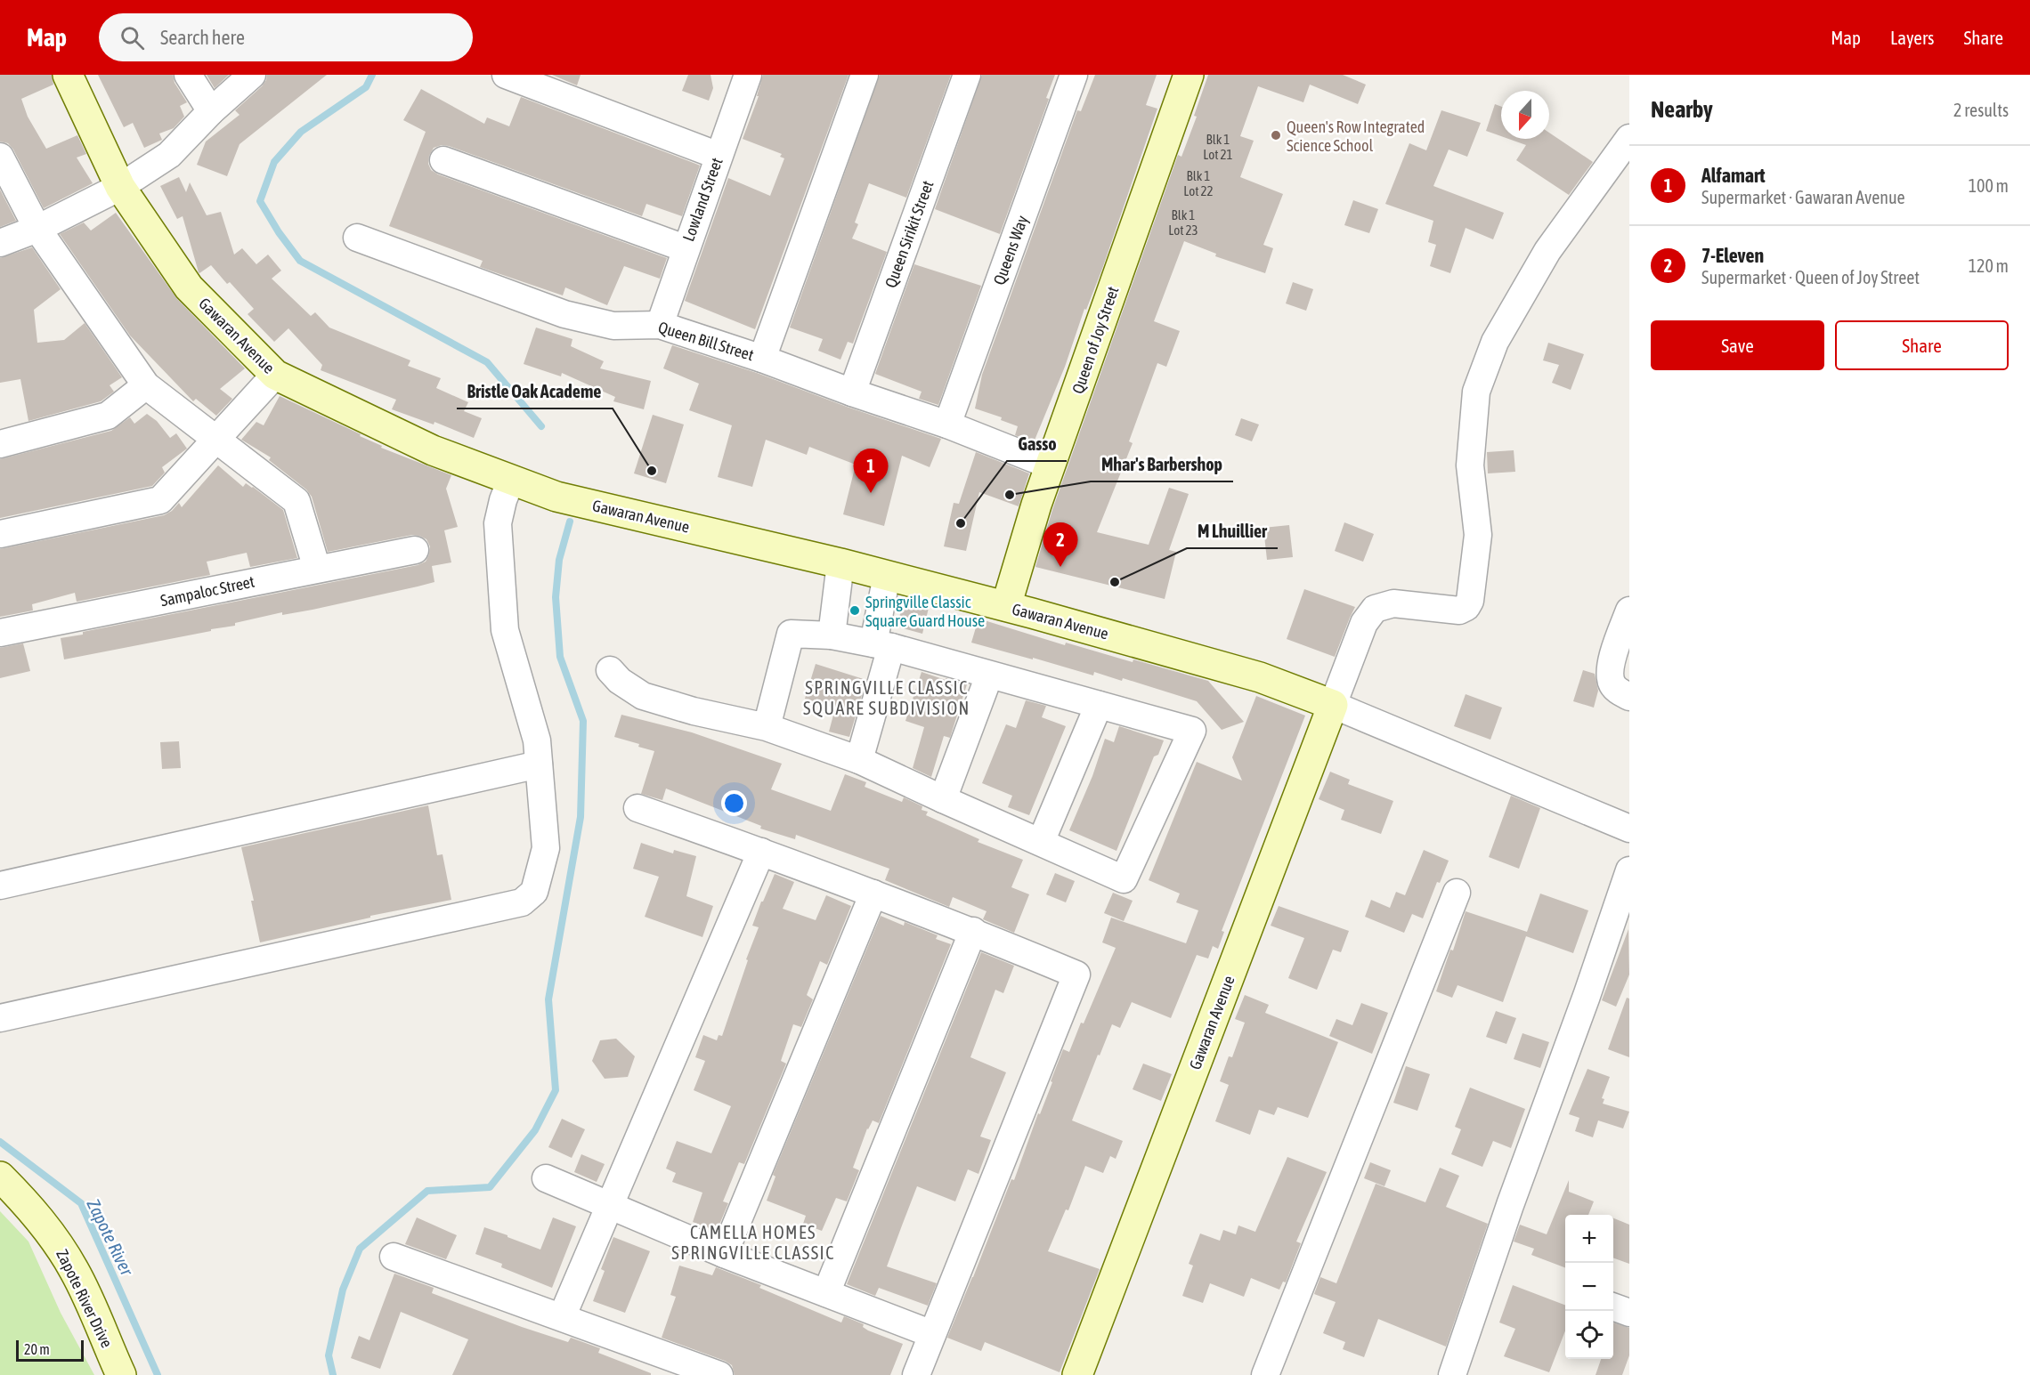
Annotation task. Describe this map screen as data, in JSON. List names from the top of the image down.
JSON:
{
  "streets": {
    "street": [
      "Lowland Street",
      "Queen Sirikit Street",
      "Queens Way",
      "Gawaran Avenue",
      "Queen of Joy Street",
      "Queen Bill Street",
      "Sampaloc Street",
      "Zapote River Drive"
    ]
  },
  "crossings": [
    ["Lowland Street", "Queen Bill Street"],
    ["Queen Sirikit Street", "Queen Bill Street"],
    ["Queens Way", "Queen Bill Street"],
    ["Gawaran Avenue", "Queen of Joy Street"],
    ["Queen of Joy Street", "Queen Bill Street"]
  ],
  "districts": ["SPRINGVILLE CLASSIC SQUARE SUBDIVISION", "CAMELLA HOMES SPRINGVILLE CLASSIC"],
  "water": ["Zapote River"],
  "places": [
    "Queen's Row Integrated Science School",
    "Bristle Oak Academe",
    "Mhar's Barbershop",
    "Gasso",
    "M Lhuillier",
    "Springville Classic Square Guard House"
  ],
  "house_numbers": ["Blk 1 Lot 21", "Blk 1 Lot 22", "Blk 1 Lot 23"],
  "scale_bar": "20 m",
  "north": "bottom",
  "page": {
    "header": "Map",
    "search": "Search here",
    "nav": ["Map", "Layers", "Share"],
    "heading": ["Nearby", "2 results"],
    "list": [
      {
        "mark": "1",
        "name": "Alfamart",
        "note": "Supermarket · Gawaran Avenue",
        "value": "100 m"
      },
      {
        "mark": "2",
        "name": "7-Eleven",
        "note": "Supermarket · Queen of Joy Street",
        "value": "120 m"
      }
    ],
    "buttons": ["Save", "Share"],
    "pins": ["1", "2"],
    "map_buttons": ["+", "−"],
    "scale": "20 m"
  }
}
